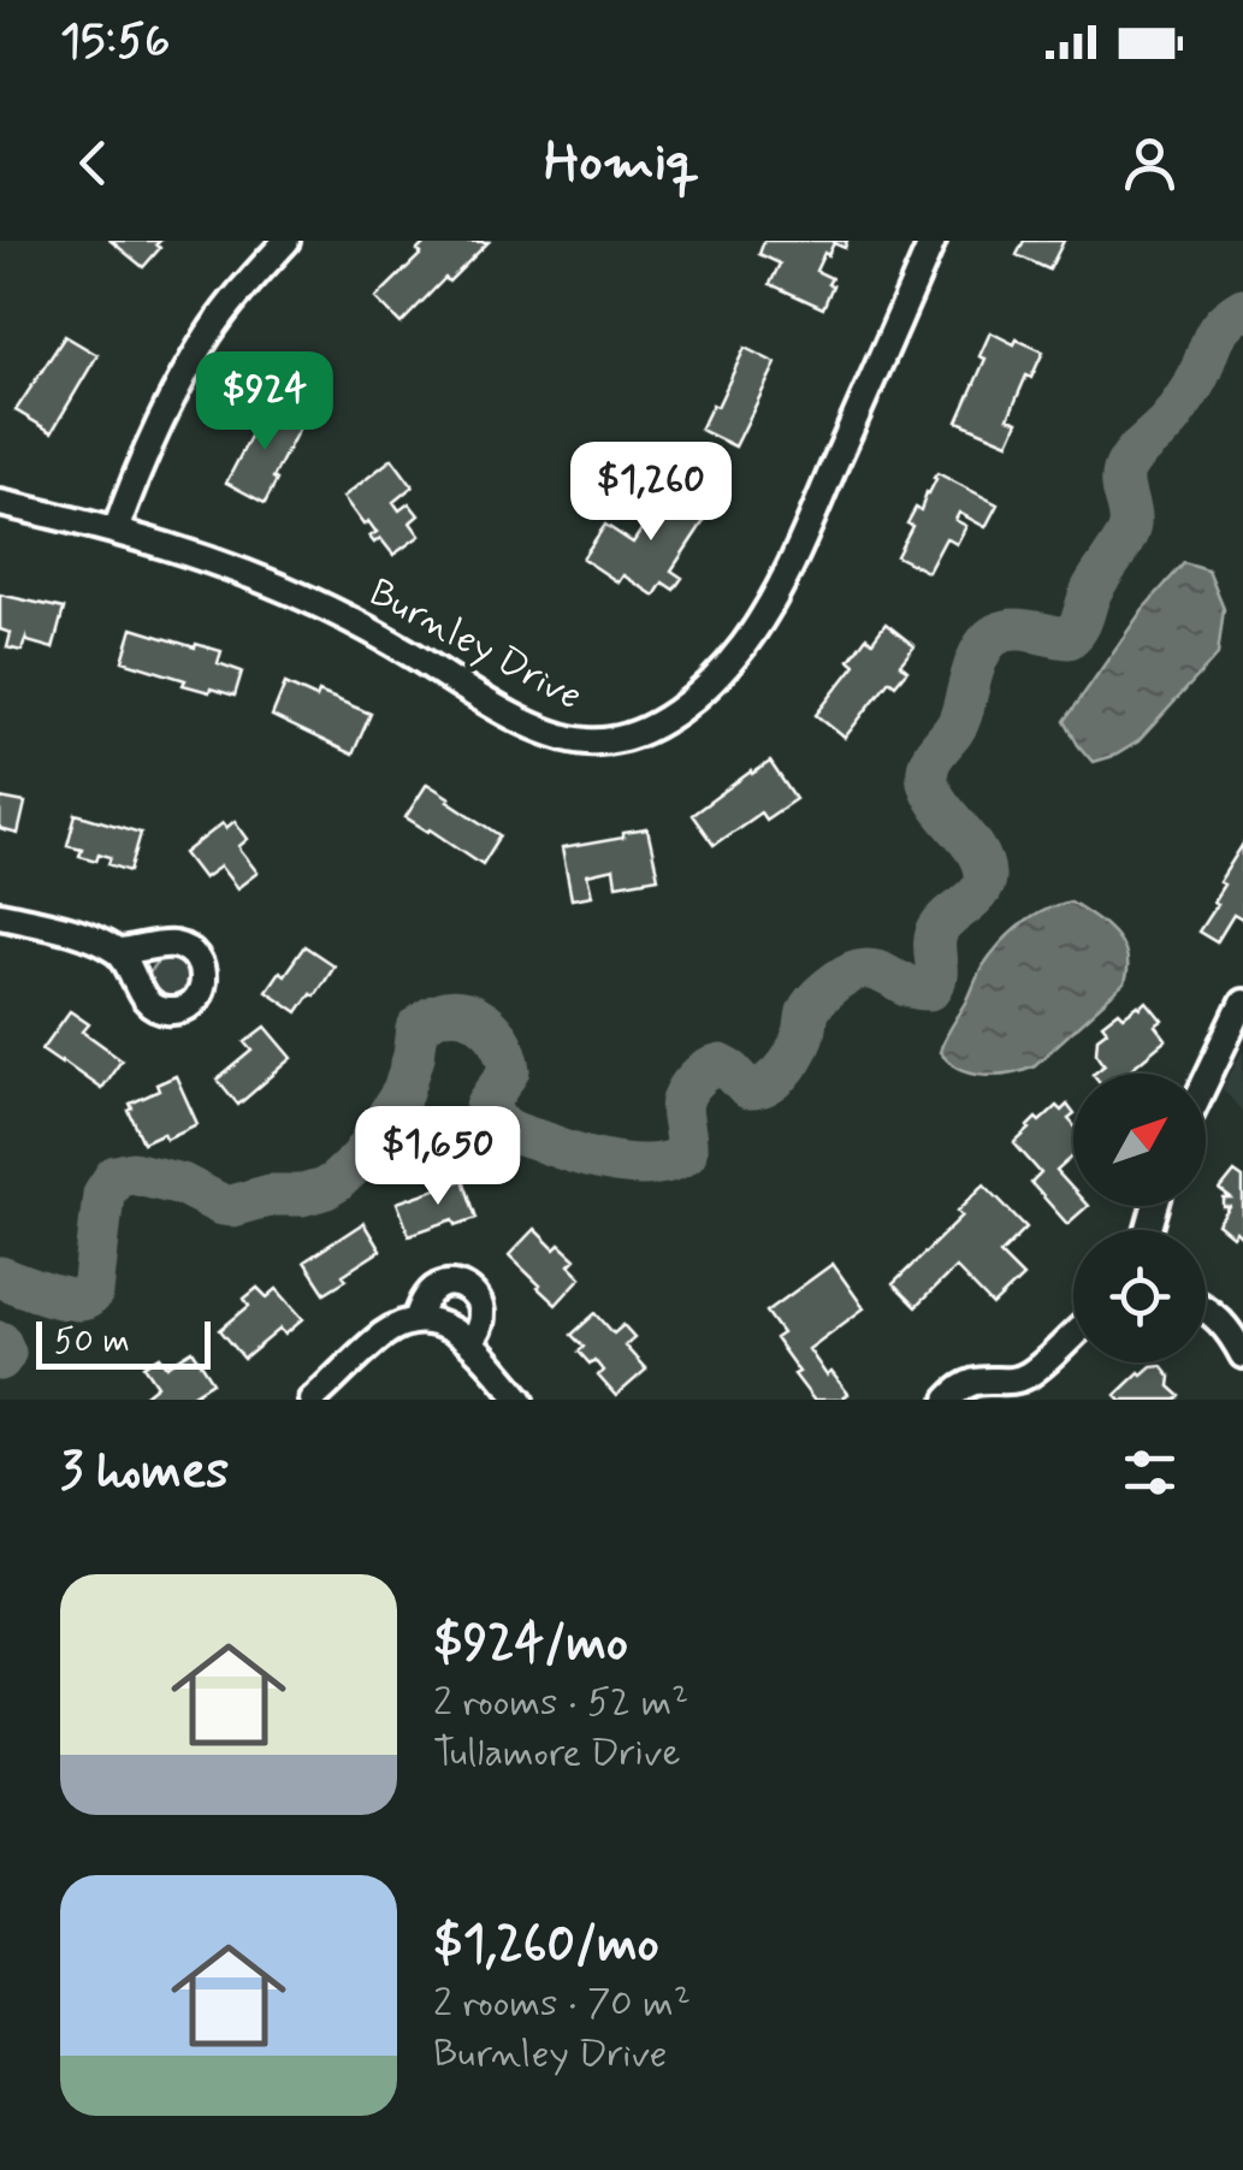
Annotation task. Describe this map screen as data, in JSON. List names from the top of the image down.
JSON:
{
  "streets": {
    "street": ["Burnley Drive"]
  },
  "scale_bar": "50 m",
  "north": "top right",
  "page": {
    "status": "15:56",
    "header": "Homiq",
    "price": ["$924", "$1,260", "$1,650"],
    "scale": "50 m",
    "heading": "3 homes",
    "list": [
      {
        "name": "$924/mo",
        "note": "2 rooms · 52 m² · Tullamore Drive"
      },
      {
        "name": "$1,260/mo",
        "note": "2 rooms · 70 m² · Burnley Drive"
      }
    ]
  }
}
